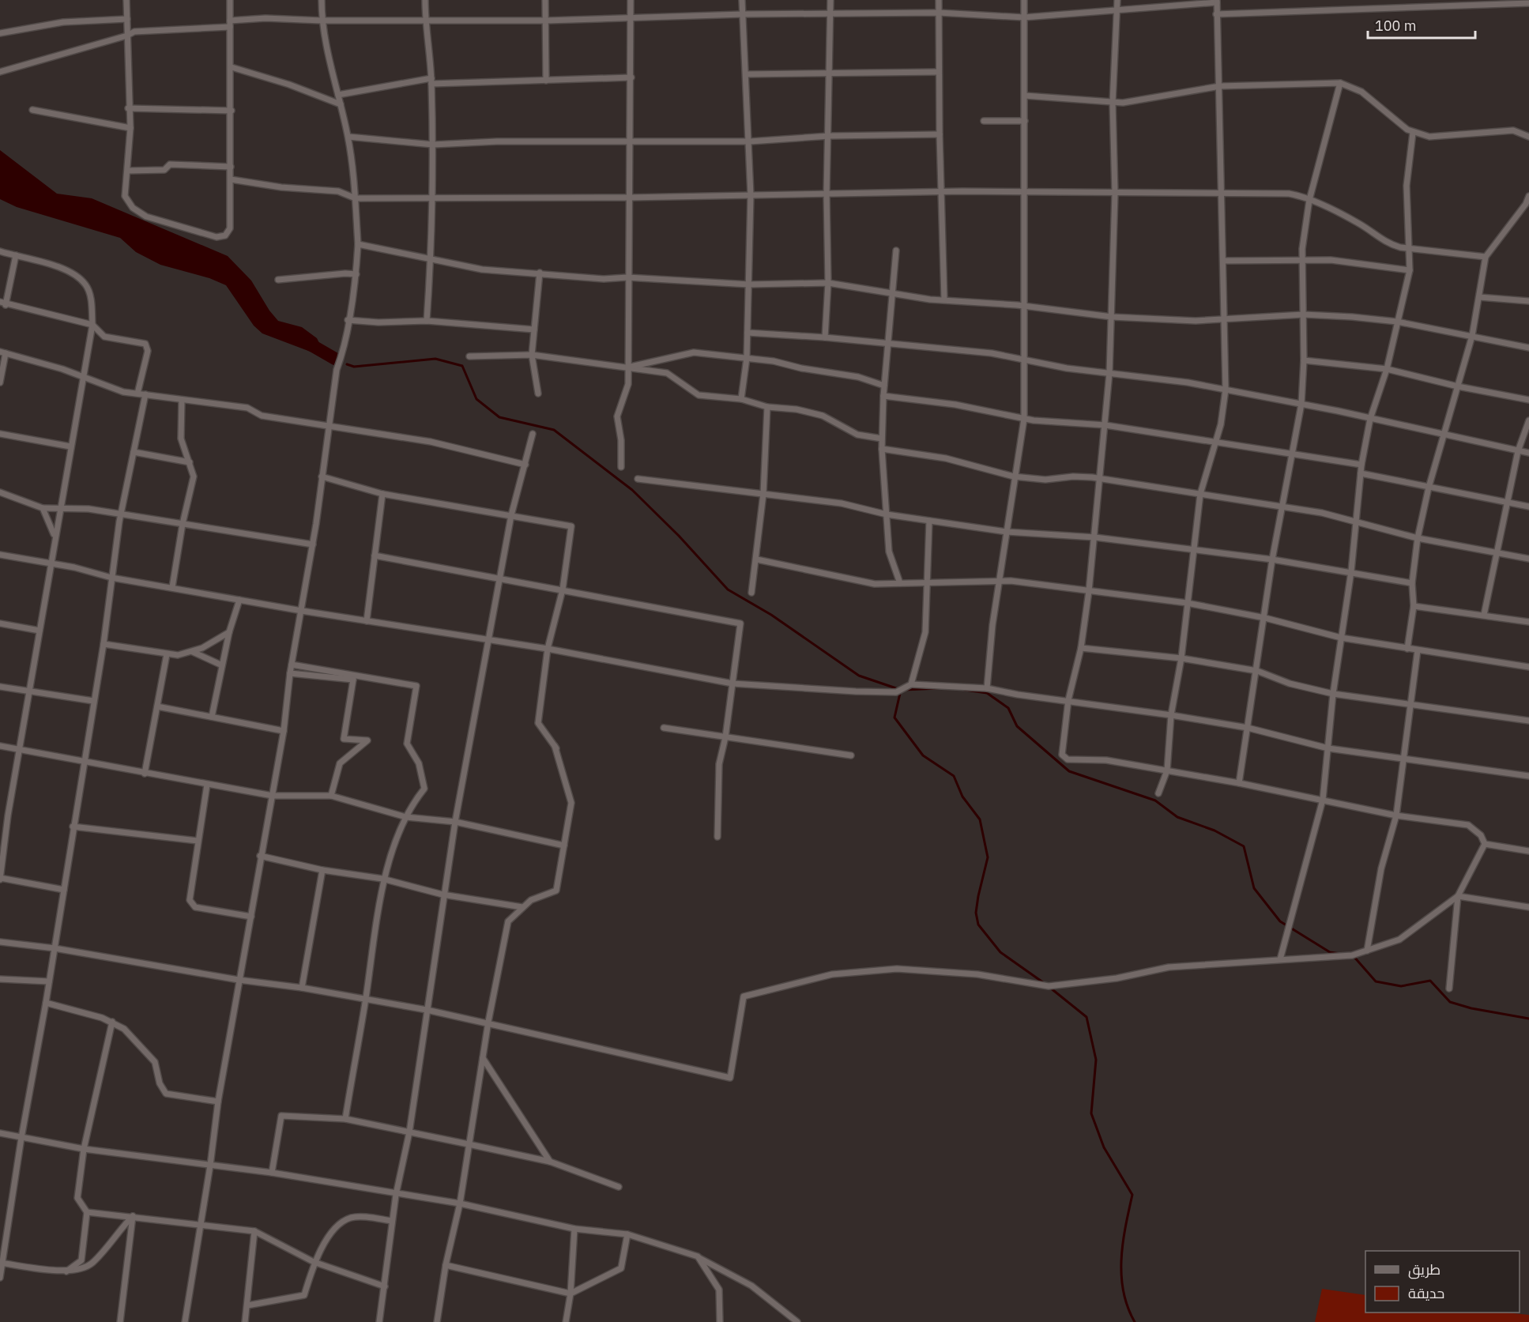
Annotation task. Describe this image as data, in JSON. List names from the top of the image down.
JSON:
{
  "legend": ["طريق", "حديقة"],
  "scale_bar": "100 m"
}
